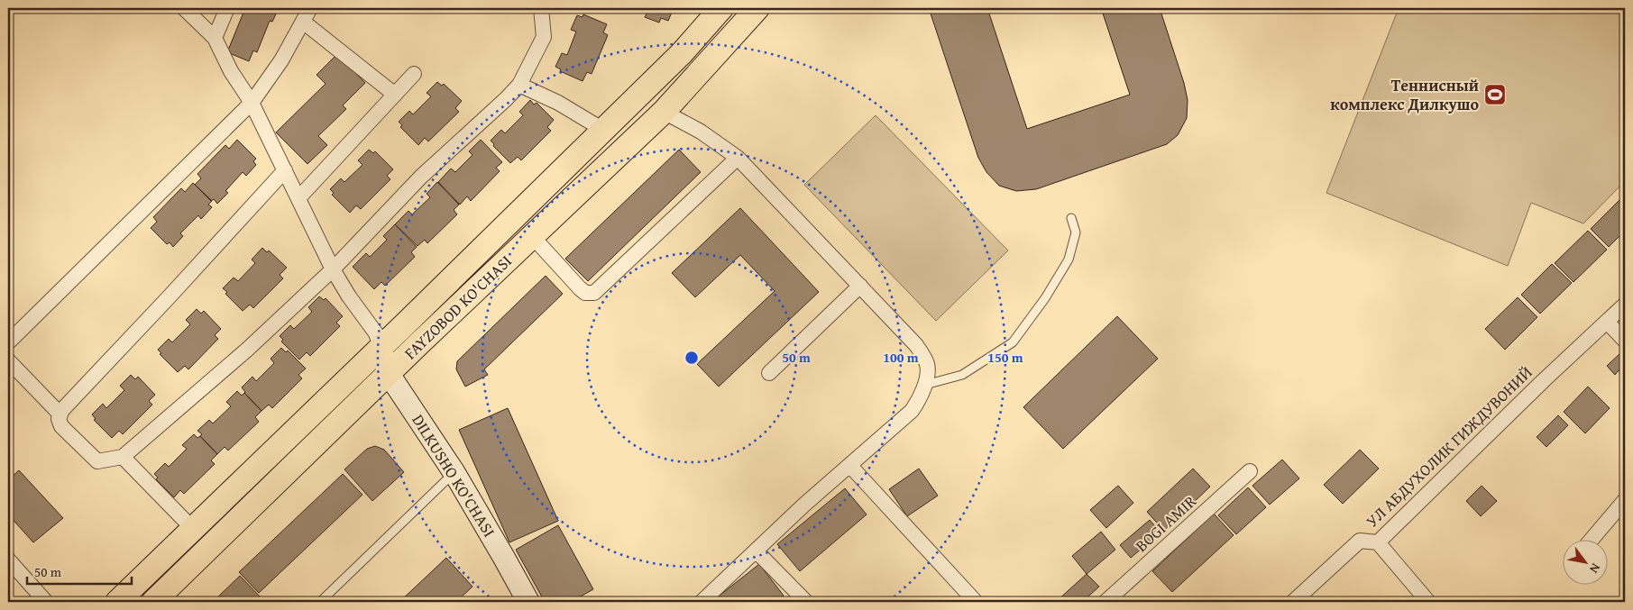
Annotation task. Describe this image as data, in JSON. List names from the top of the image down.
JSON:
{
  "streets": {
    "main road": ["FAYZOBOD KO'CHASI"],
    "street": ["УЛ АБДУХОЛИК ГИЖДУВОНИЙ", "DILKUSHO KO'CHASI"]
  },
  "crossings": [
    ["FAYZOBOD KO'CHASI", "DILKUSHO KO'CHASI"]
  ],
  "places": {
    "sports": ["Теннисный комплекс Дилкушо"]
  },
  "scale_bar": "50 m",
  "north": "bottom right",
  "rings": ["50 m", "100 m", "150 m"]
}
